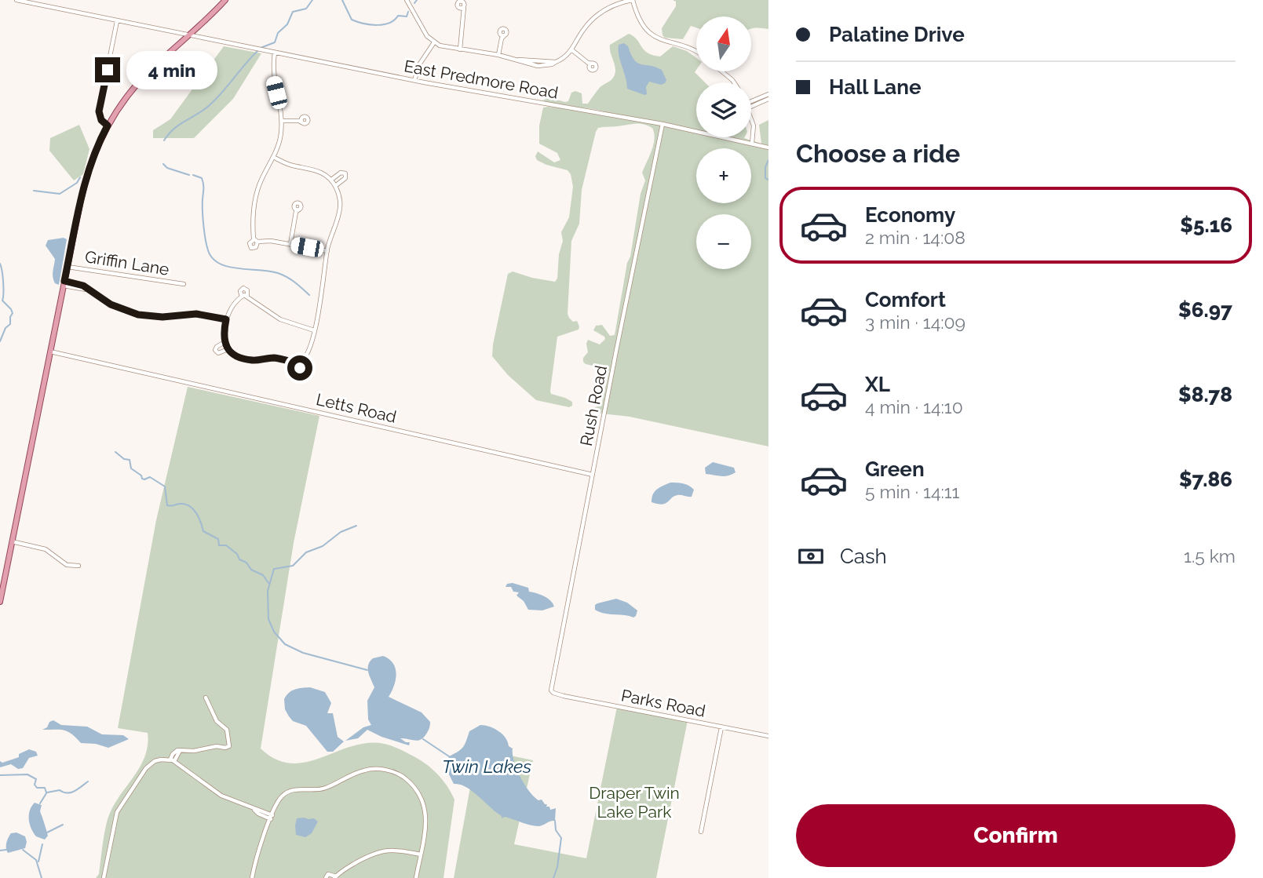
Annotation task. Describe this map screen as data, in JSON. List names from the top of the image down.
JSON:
{
  "streets": {
    "street": [
      "East Predmore Road",
      "Griffin Lane",
      "Rush Road",
      "Letts Road",
      "Parks Road"
    ]
  },
  "crossings": [
    ["East Predmore Road", "Rush Road"],
    ["Rush Road", "Letts Road"],
    ["Rush Road", "Parks Road"]
  ],
  "water": ["Twin Lakes"],
  "parks": ["Draper Twin Lake Park"],
  "north": "top",
  "page": {
    "banner": ["Palatine Drive", "Hall Lane"],
    "map_buttons": ["+", "−"],
    "bubble": "4 min",
    "heading": "Choose a ride",
    "list": [
      {
        "name": "Economy",
        "note": "2 min · 14:08",
        "value": "$5.16"
      },
      {
        "name": "Comfort",
        "note": "3 min · 14:09",
        "value": "$6.97"
      },
      {
        "name": "XL",
        "note": "4 min · 14:10",
        "value": "$8.78"
      },
      {
        "name": "Green",
        "note": "5 min · 14:11",
        "value": "$7.86"
      }
    ],
    "pay": ["Cash", "1.5 km"],
    "buttons": "Confirm"
  }
}
